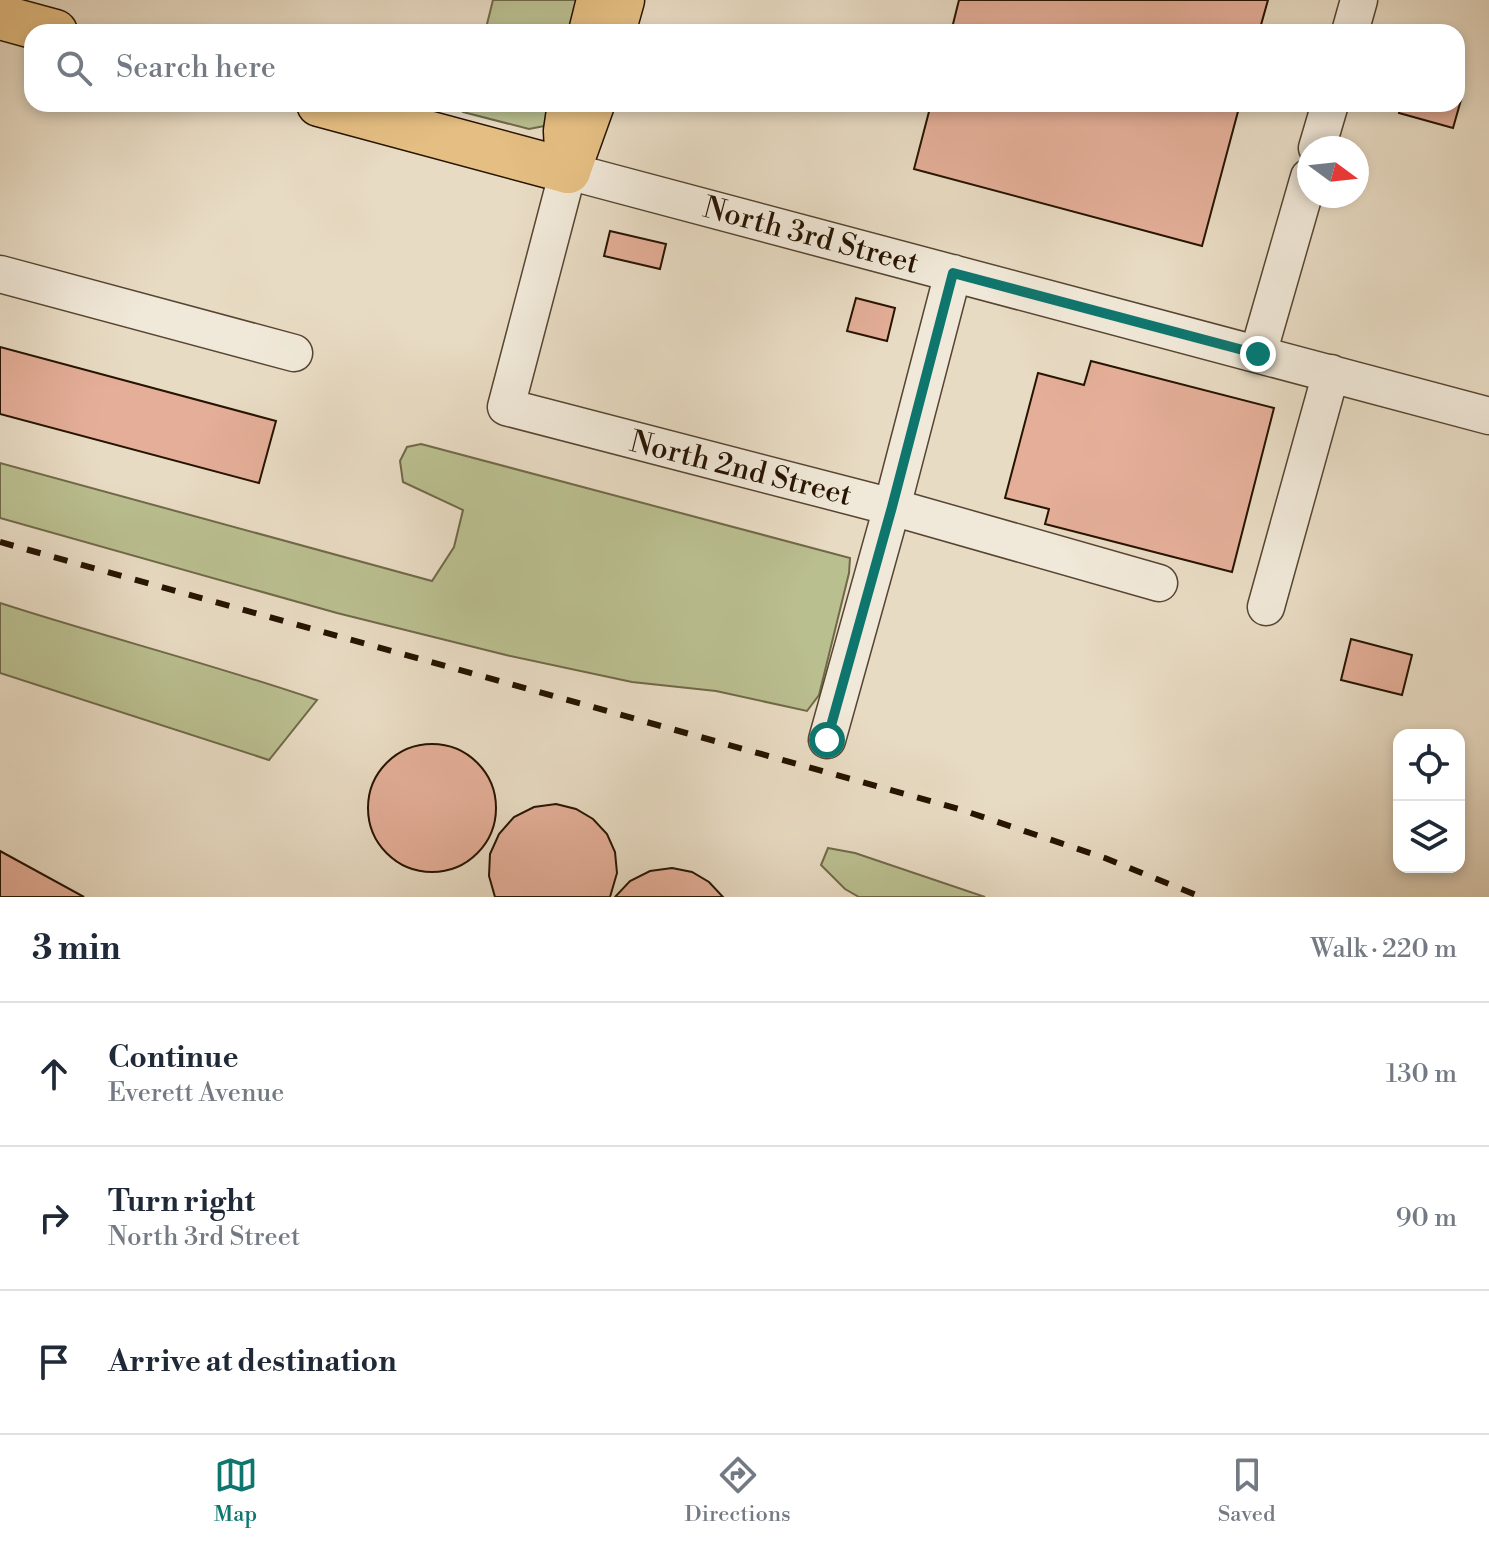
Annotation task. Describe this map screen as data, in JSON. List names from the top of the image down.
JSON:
{
  "streets": {
    "main road": ["North 3rd Street"],
    "street": ["North 2nd Street"]
  },
  "crossings": [
    ["North 3rd Street", "North 2nd Street"]
  ],
  "north": "right",
  "page": {
    "search": "Search here",
    "heading": ["3 min", "Walk · 220 m"],
    "list": [
      ["Continue", "Everett Avenue", "130 m"],
      ["Turn right", "North 3rd Street", "90 m"],
      "Arrive at destination"
    ],
    "nav": ["Map", "Directions", "Saved"]
  }
}
